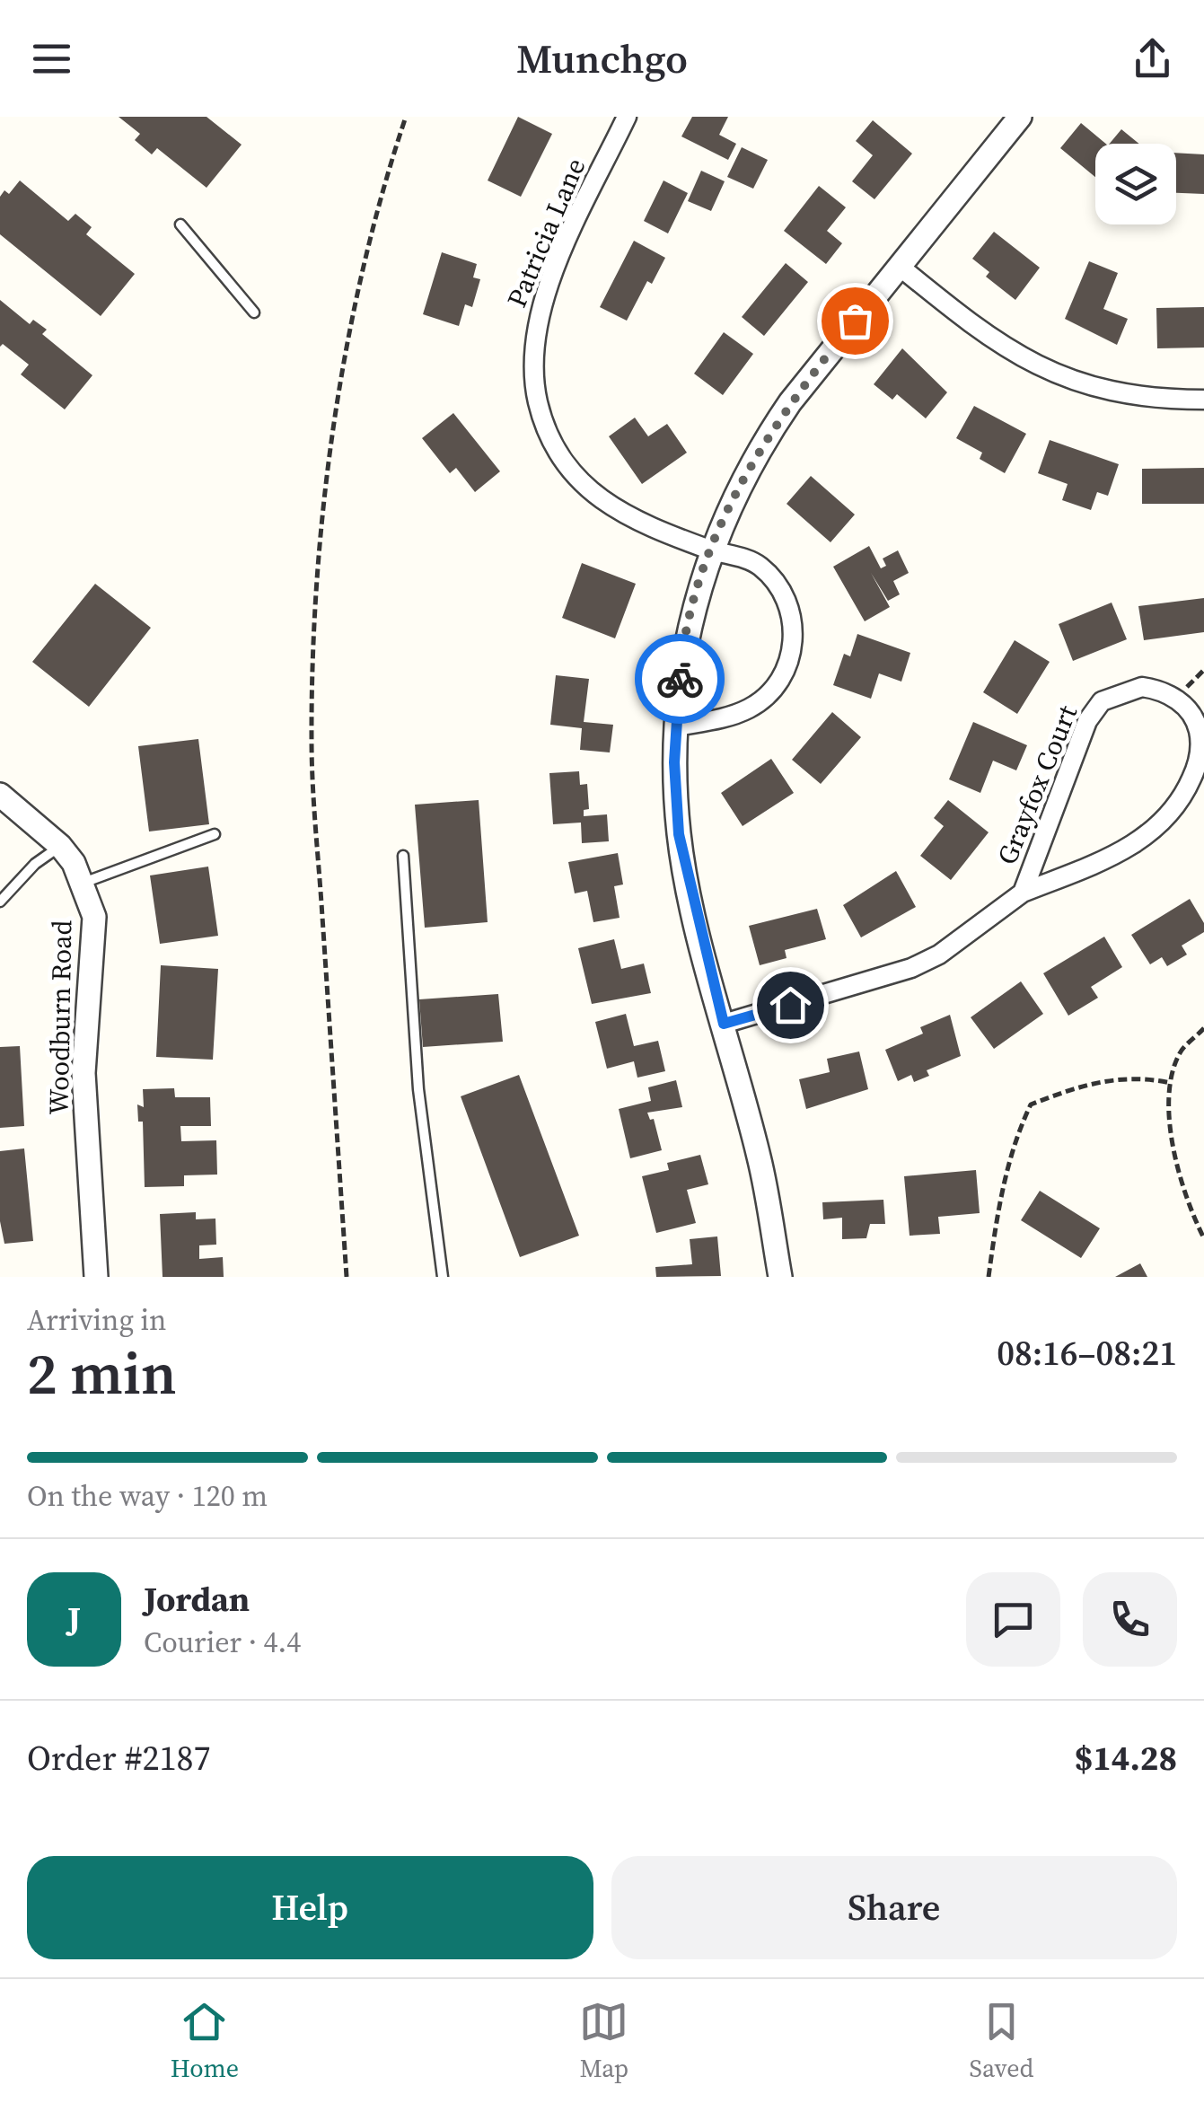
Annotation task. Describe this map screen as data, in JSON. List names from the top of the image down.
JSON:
{
  "streets": {
    "street": ["Patricia Lane", "Grayfox Court", "Woodburn Road"]
  },
  "page": {
    "header": "Munchgo",
    "heading": ["2 min", "Arriving in", "08:16–08:21"],
    "panel": [
      "Jordan",
      "Courier · 4.4",
      "Order #2187",
      "$14.28"
    ],
    "bar": "On the way · 120 m",
    "round": "J",
    "buttons": ["Help", "Share"],
    "tabs": ["Home", "Map", "Saved"]
  }
}
